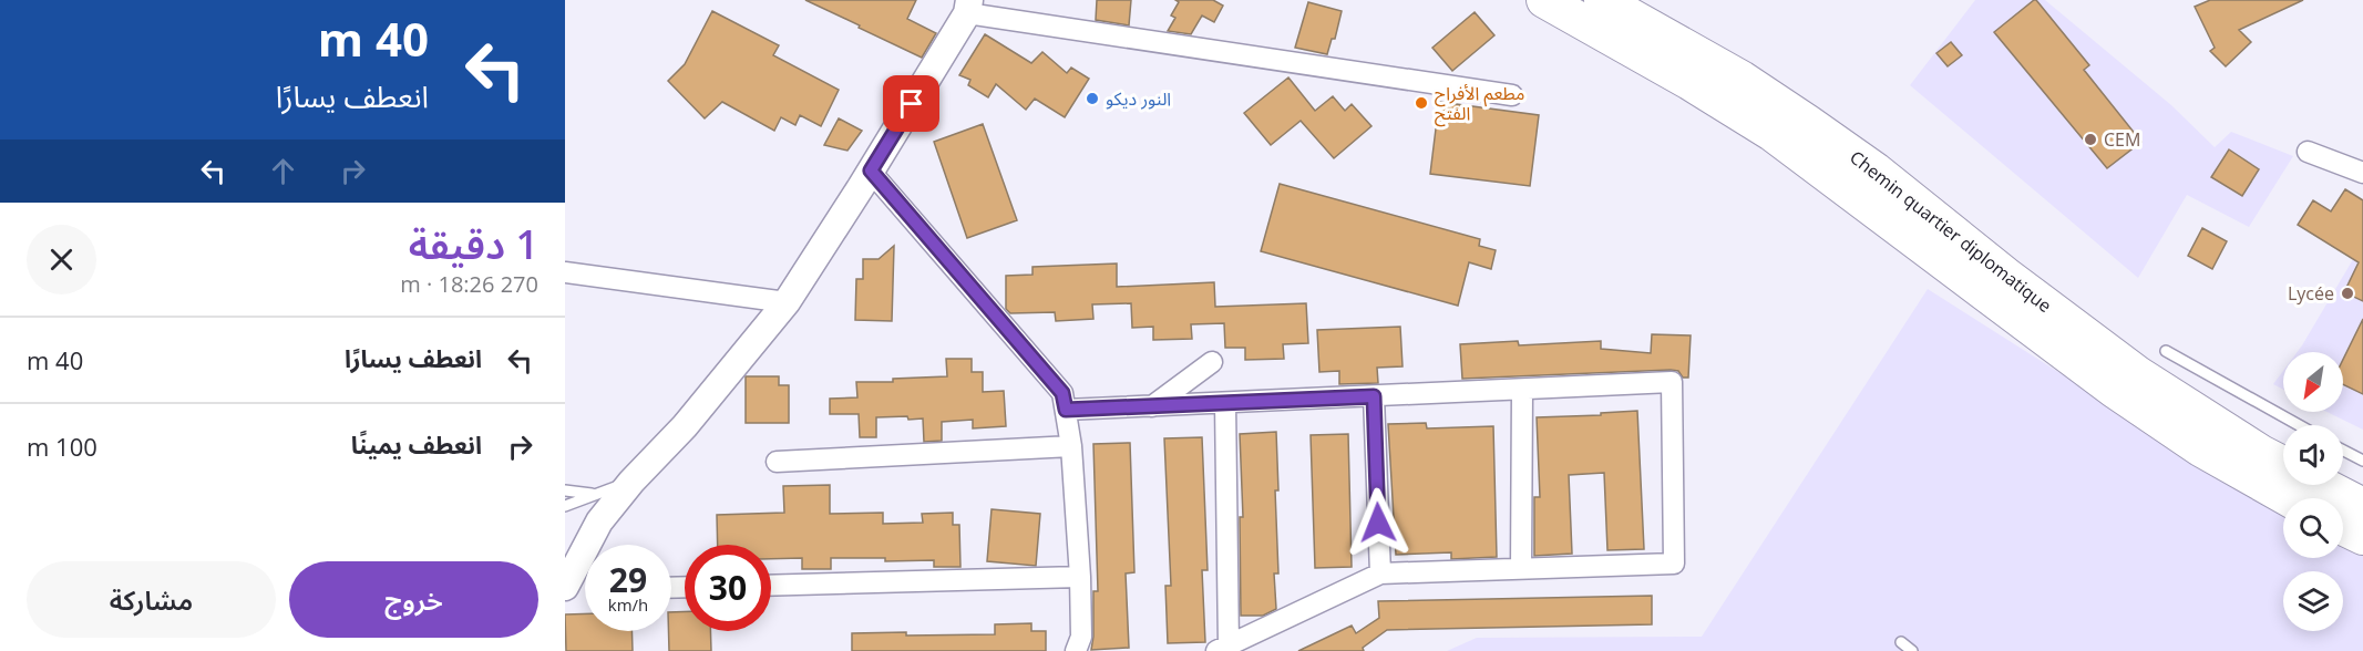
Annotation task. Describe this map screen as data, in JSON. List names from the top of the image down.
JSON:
{
  "streets": {
    "highway": ["Chemin quartier diplomatique"]
  },
  "places": [
    "النور ديكو",
    "مطعم الأفراح الفتح",
    "CEM",
    "Lycée"
  ],
  "north": "bottom left",
  "page": {
    "turn": ["40 m", "انعطف يسارًا"],
    "heading": ["1 دقيقة", "270 m · 18:26"],
    "list": [
      {
        "name": "انعطف يسارًا",
        "value": "40 m"
      },
      {
        "name": "انعطف يمينًا",
        "value": "100 m"
      }
    ],
    "speed": "29 km/h",
    "limit": "30",
    "buttons": ["خروج", "مشاركة"]
  }
}
